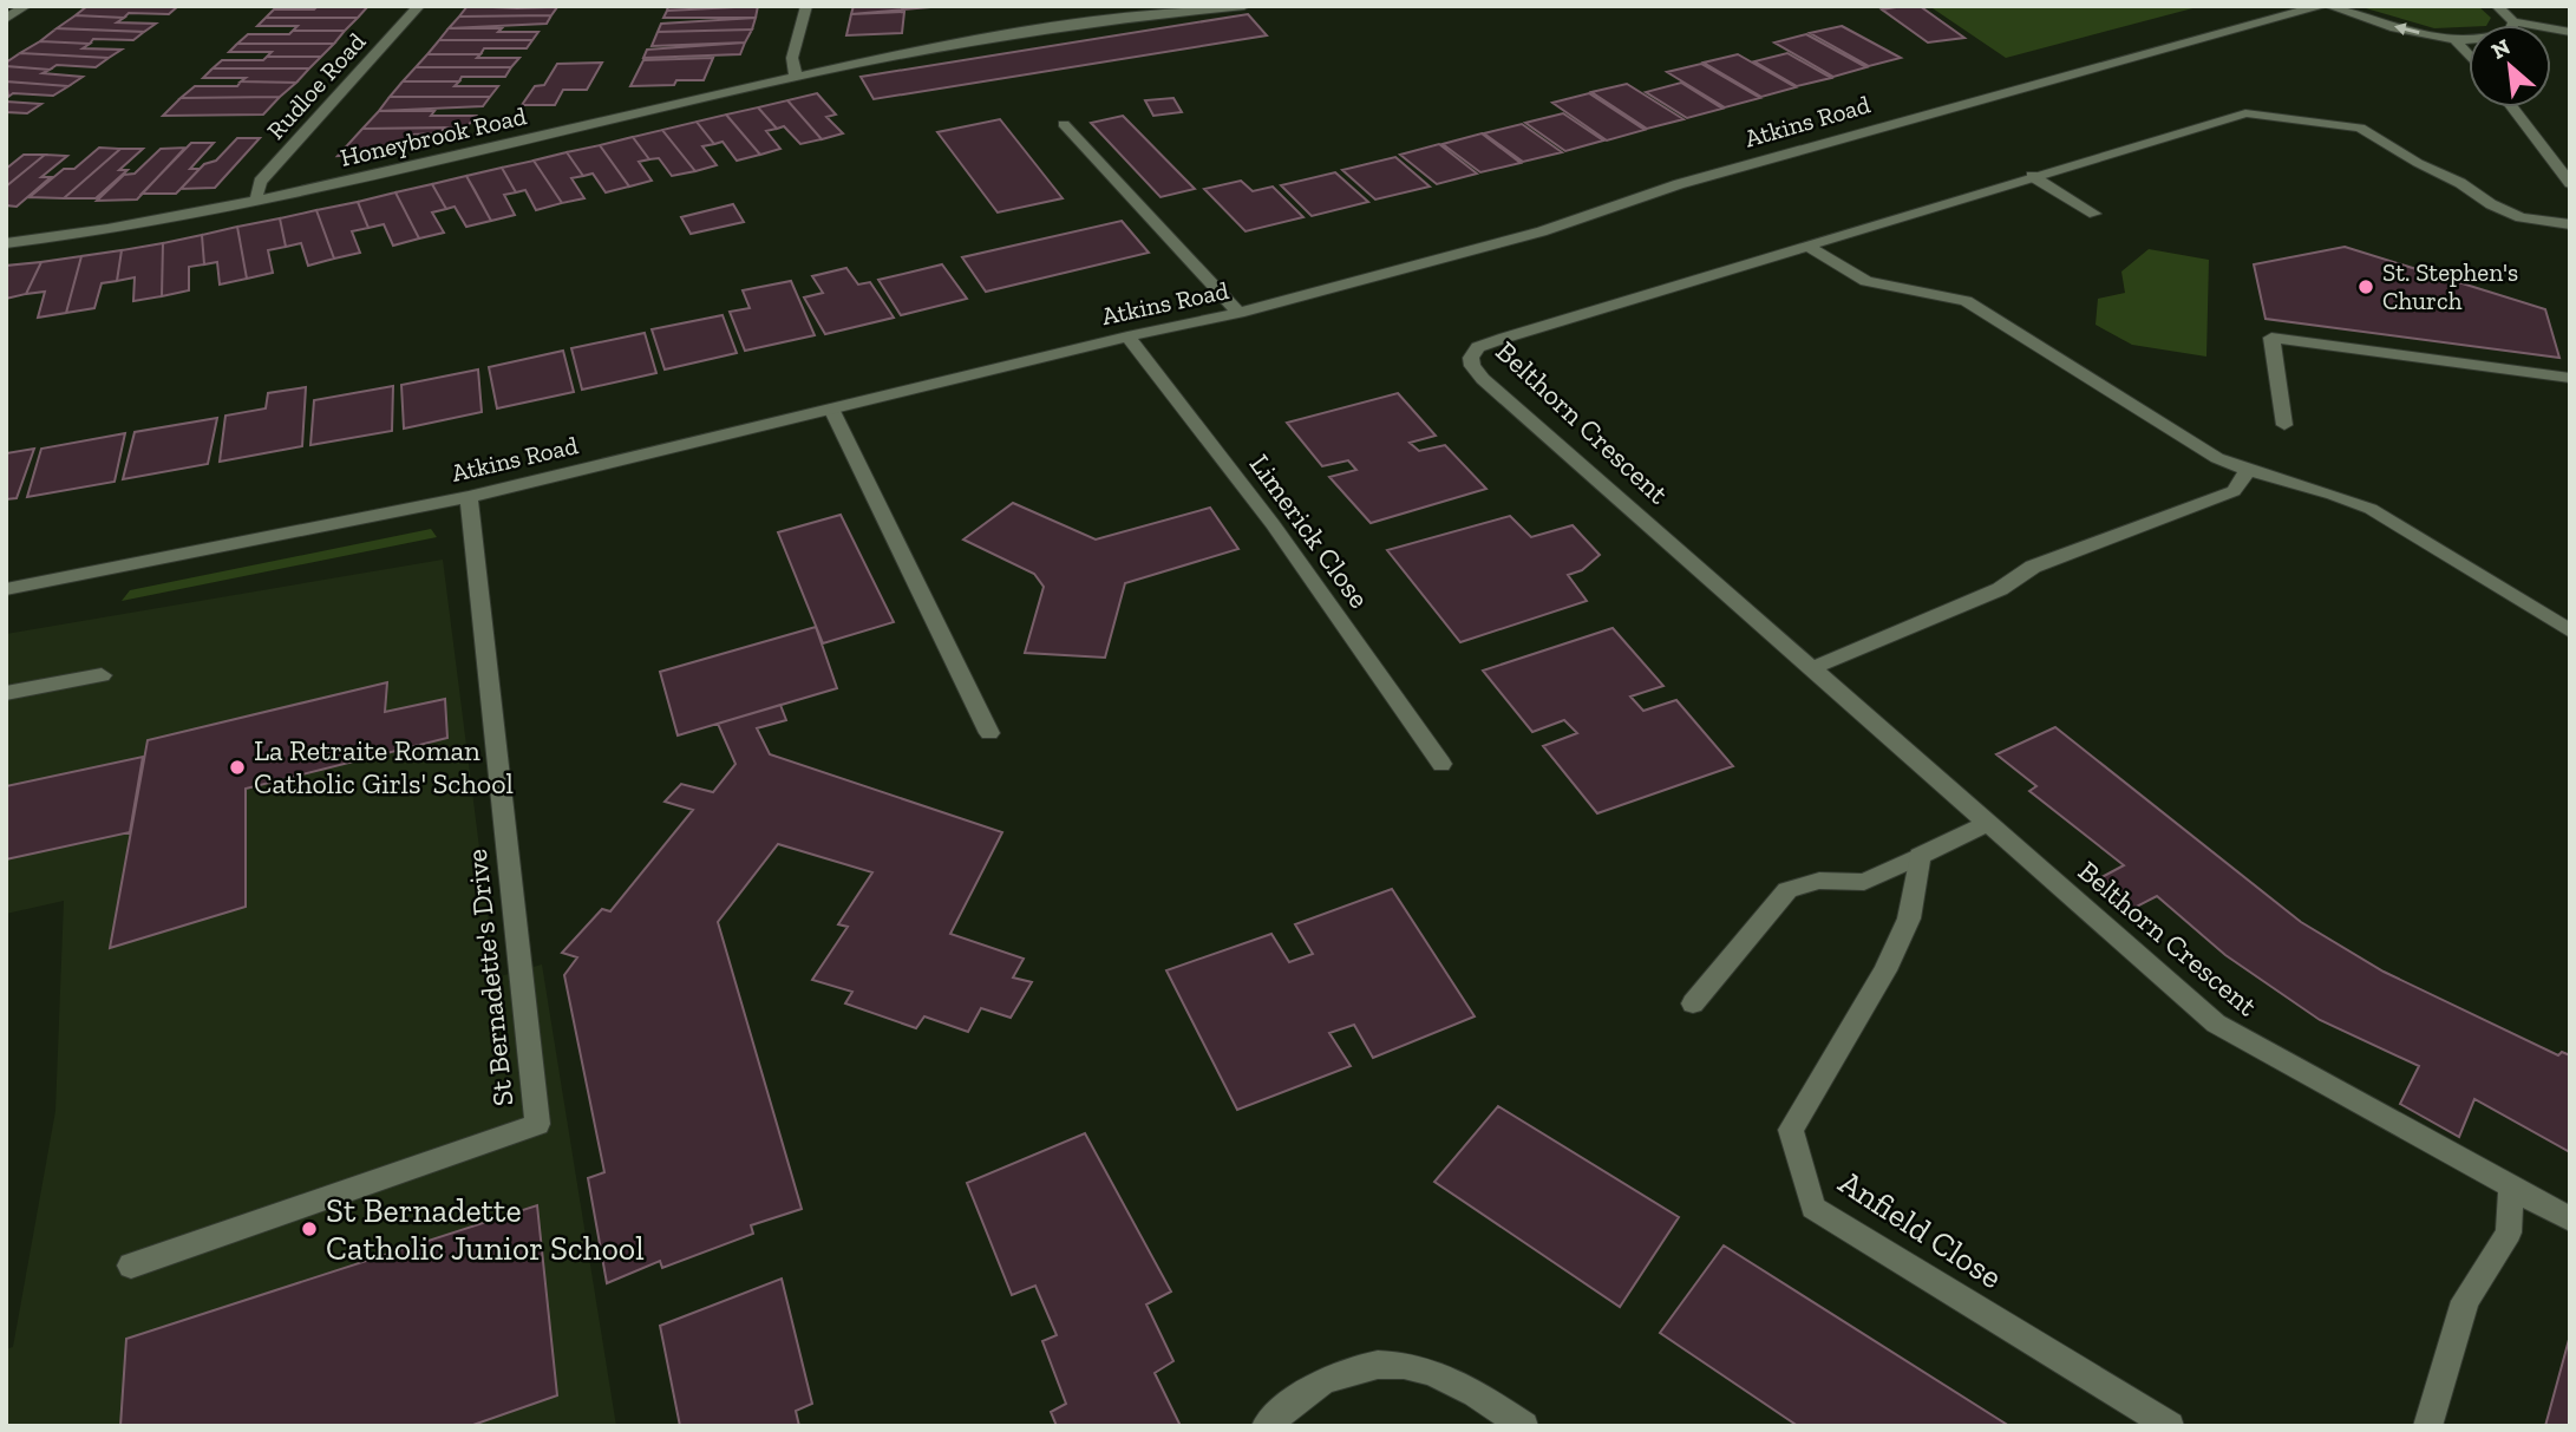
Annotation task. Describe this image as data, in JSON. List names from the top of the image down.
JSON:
{
  "streets": {
    "street": [
      "Rudloe Road",
      "Atkins Road",
      "Honeybrook Road",
      "Belthorn Crescent",
      "Limerick Close",
      "St Bernadette's Drive",
      "Anfield Close"
    ]
  },
  "crossings": [
    ["Rudloe Road", "Honeybrook Road"],
    ["Atkins Road", "Limerick Close"],
    ["Atkins Road", "St Bernadette's Drive"]
  ],
  "places": ["St. Stephen's Church", "La Retraite Roman Catholic Girls' School", "St Bernadette Catholic Junior School"],
  "north": "top left"
}
